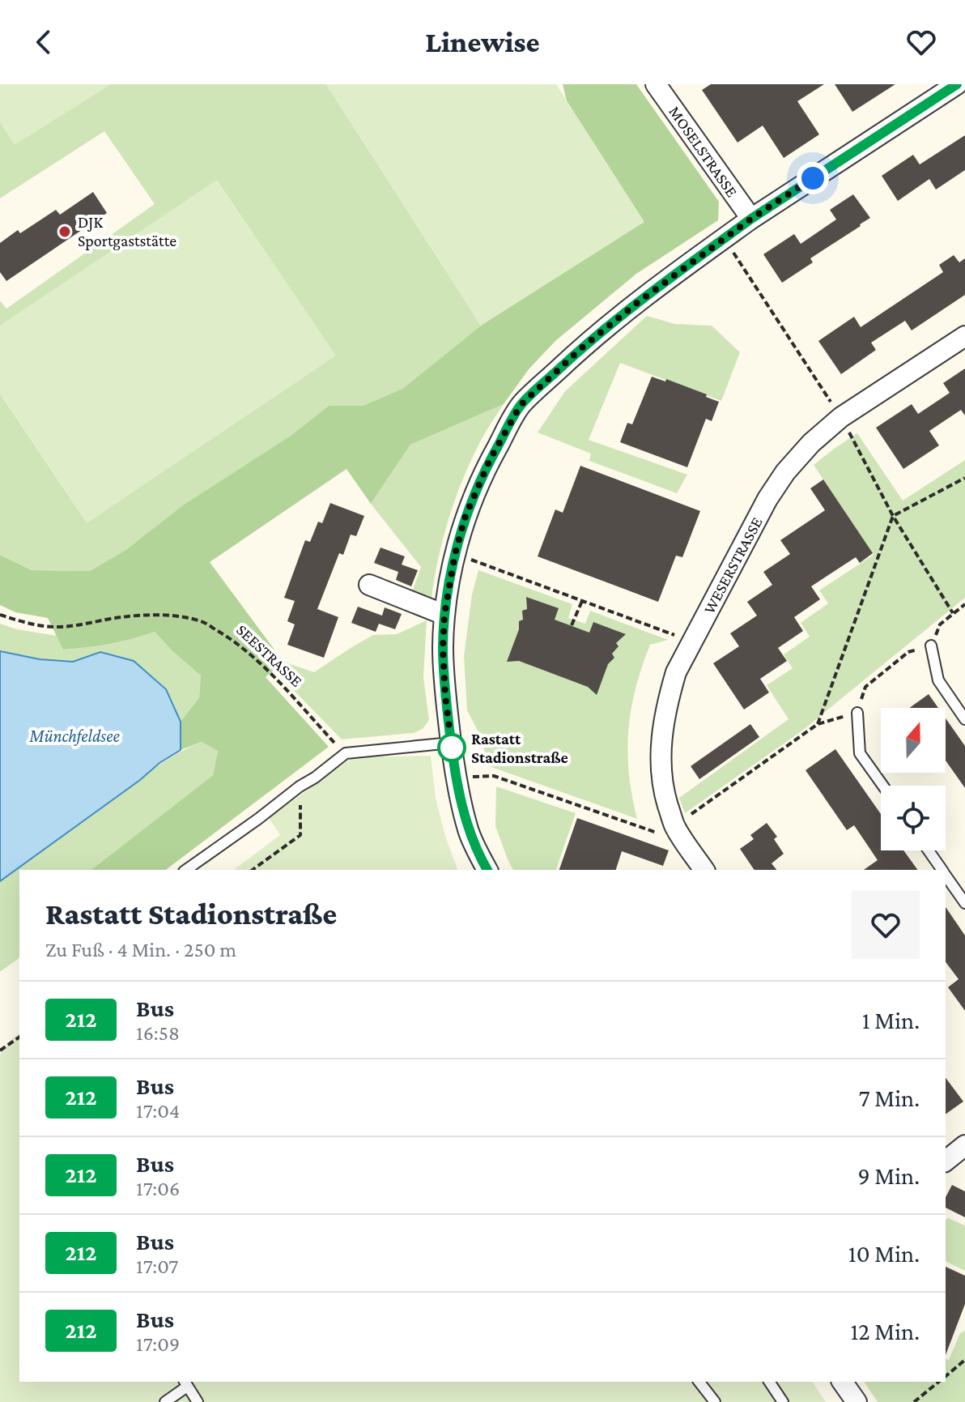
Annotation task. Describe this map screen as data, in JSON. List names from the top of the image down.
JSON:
{
  "streets": {
    "street": ["MOSELSTRASSE", "WESERSTRASSE"],
    "path": ["SEESTRASSE"]
  },
  "water": ["Münchfeldsee"],
  "places": ["DJK Sportgaststätte", "Rastatt Stadionstraße"],
  "lines": ["bus line 212"],
  "north": "top",
  "page": {
    "header": "Linewise",
    "heading": ["Rastatt Stadionstraße", "Zu Fuß · 4 Min. · 250 m"],
    "list": [
      {
        "mark": "212",
        "name": "Bus",
        "note": "16:58",
        "value": "1 Min."
      },
      {
        "mark": "212",
        "name": "Bus",
        "note": "17:04",
        "value": "7 Min."
      },
      {
        "mark": "212",
        "name": "Bus",
        "note": "17:06",
        "value": "9 Min."
      },
      {
        "mark": "212",
        "name": "Bus",
        "note": "17:07",
        "value": "10 Min."
      },
      {
        "mark": "212",
        "name": "Bus",
        "note": "17:09",
        "value": "12 Min."
      }
    ]
  }
}
